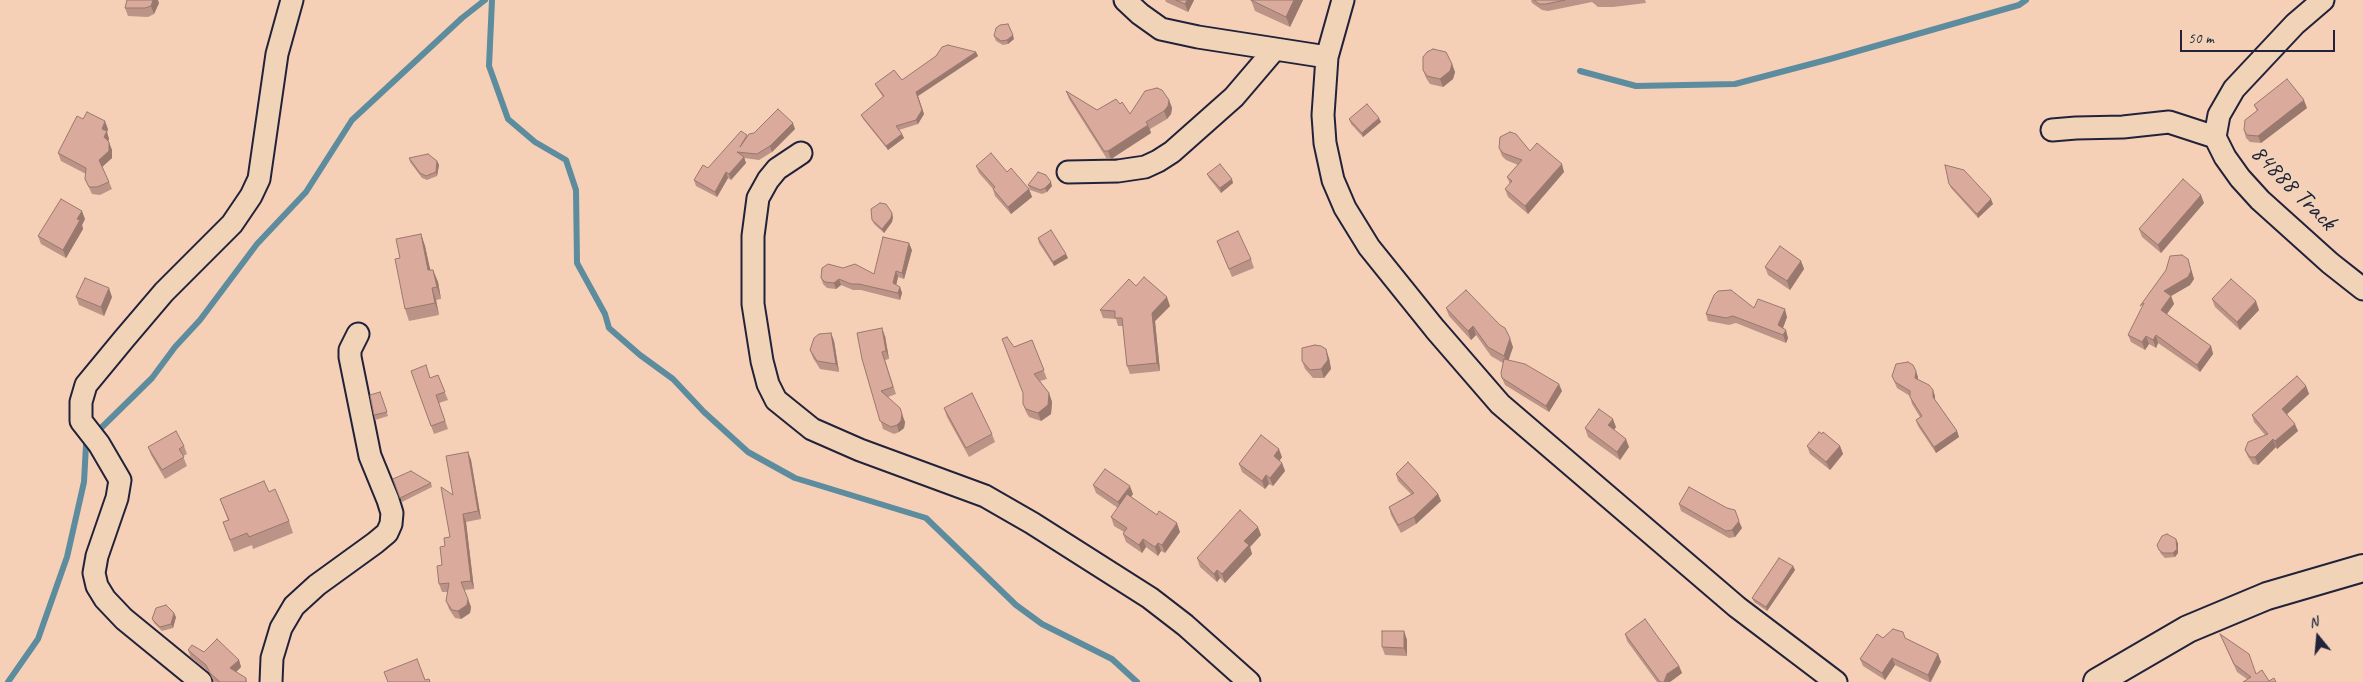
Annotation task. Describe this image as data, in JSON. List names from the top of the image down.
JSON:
{
  "streets": {
    "street": ["84888 Track"]
  },
  "scale_bar": "50 m",
  "north": "top"
}
